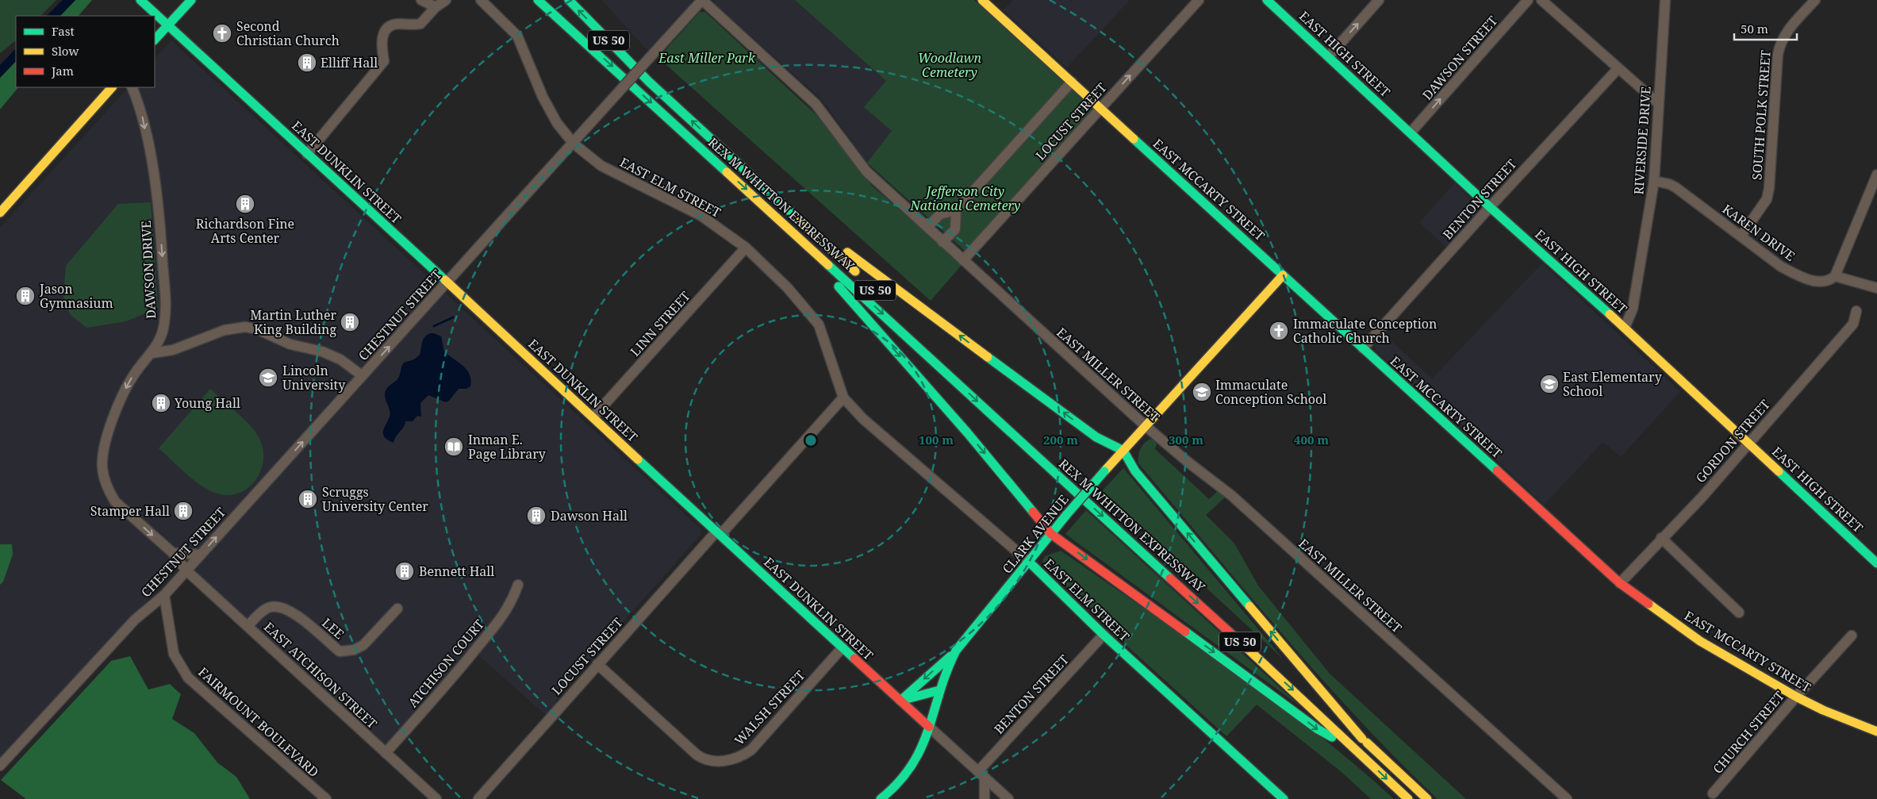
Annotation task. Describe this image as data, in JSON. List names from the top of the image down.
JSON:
{
  "streets": {
    "main road": [
      "US 50",
      "EAST HIGH STREET",
      "EAST DUNKLIN STREET",
      "EAST ELM STREET",
      "EAST MCCARTY STREET",
      "REX M WHITTON EXPRESSWAY",
      "CLARK AVENUE"
    ],
    "street": [
      "DAWSON STREET",
      "SOUTH POLK STREET",
      "LOCUST STREET",
      "RIVERSIDE DRIVE",
      "BENTON STREET",
      "KAREN DRIVE",
      "DAWSON DRIVE",
      "CHESTNUT STREET",
      "LINN STREET",
      "EAST MILLER STREET",
      "GORDON STREET",
      "LEE",
      "ATCHISON COURT",
      "EAST ATCHISON STREET",
      "WALSH STREET",
      "FAIRMOUNT BOULEVARD",
      "CHURCH STREET"
    ]
  },
  "crossings": [
    ["EAST HIGH STREET", "DAWSON STREET"],
    ["EAST HIGH STREET", "RIVERSIDE DRIVE"],
    ["EAST HIGH STREET", "BENTON STREET"],
    ["EAST HIGH STREET", "GORDON STREET"],
    ["SOUTH POLK STREET", "KAREN DRIVE"],
    ["LOCUST STREET", "EAST DUNKLIN STREET"],
    ["LOCUST STREET", "EAST ELM STREET"],
    ["LOCUST STREET", "EAST MCCARTY STREET"],
    ["LOCUST STREET", "EAST MILLER STREET"],
    ["LOCUST STREET", "WALSH STREET"],
    ["RIVERSIDE DRIVE", "KAREN DRIVE"],
    ["EAST DUNKLIN STREET", "BENTON STREET"],
    ["EAST DUNKLIN STREET", "CHESTNUT STREET"],
    ["EAST DUNKLIN STREET", "LINN STREET"],
    ["EAST DUNKLIN STREET", "CLARK AVENUE"],
    ["EAST DUNKLIN STREET", "WALSH STREET"],
    ["EAST ELM STREET", "BENTON STREET"],
    ["EAST ELM STREET", "CHESTNUT STREET"],
    ["EAST ELM STREET", "LINN STREET"],
    ["EAST ELM STREET", "CLARK AVENUE"],
    ["EAST MCCARTY STREET", "BENTON STREET"],
    ["EAST MCCARTY STREET", "GORDON STREET"],
    ["EAST MCCARTY STREET", "CLARK AVENUE"],
    ["EAST MCCARTY STREET", "CHURCH STREET"],
    ["DAWSON DRIVE", "CHESTNUT STREET"],
    ["DAWSON DRIVE", "EAST ATCHISON STREET"],
    ["CHESTNUT STREET", "EAST MILLER STREET"],
    ["CHESTNUT STREET", "EAST ATCHISON STREET"],
    ["CHESTNUT STREET", "FAIRMOUNT BOULEVARD"],
    ["EAST MILLER STREET", "CLARK AVENUE"],
    ["LEE", "EAST ATCHISON STREET"],
    ["ATCHISON COURT", "EAST ATCHISON STREET"]
  ],
  "one_way": ["DAWSON STREET", "DAWSON DRIVE", "CHESTNUT STREET"],
  "parks": ["East Miller Park", "Woodlawn Cemetery", "Jefferson City National Cemetery"],
  "places": {
    "church": ["Second Christian Church", "Immaculate Conception Catholic Church"],
    "building": [
      "Elliff Hall",
      "Richardson Fine Arts Center",
      "Jason Gymnasium",
      "Martin Luther King Building",
      "Young Hall",
      "Scruggs University Center",
      "Stamper Hall",
      "Dawson Hall",
      "Bennett Hall"
    ],
    "school or university": ["Lincoln University", "East Elementary School", "Immaculate Conception School"],
    "library": ["Inman E. Page Library"]
  },
  "legend": ["Fast", "Slow", "Jam"],
  "scale_bar": "50 m",
  "rings": [
    "100 m",
    "200 m",
    "300 m",
    "400 m"
  ]
}
